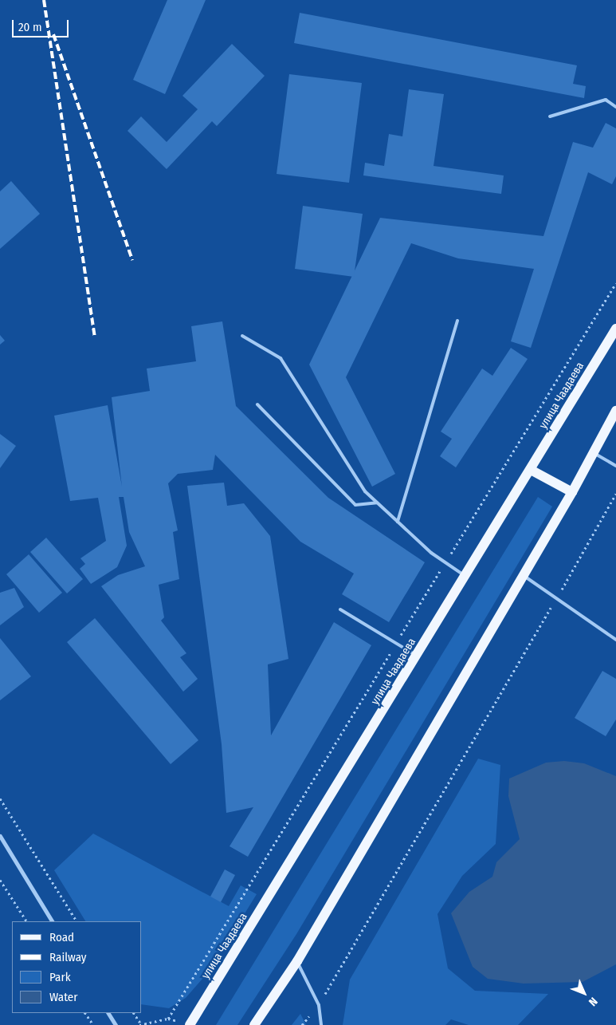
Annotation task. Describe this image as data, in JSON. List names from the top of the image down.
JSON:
{
  "streets": {
    "main road": ["улица Чаадаева"]
  },
  "legend": [
    "Road",
    "Railway",
    "Park",
    "Water"
  ],
  "scale_bar": "20 m",
  "north": "bottom right"
}
